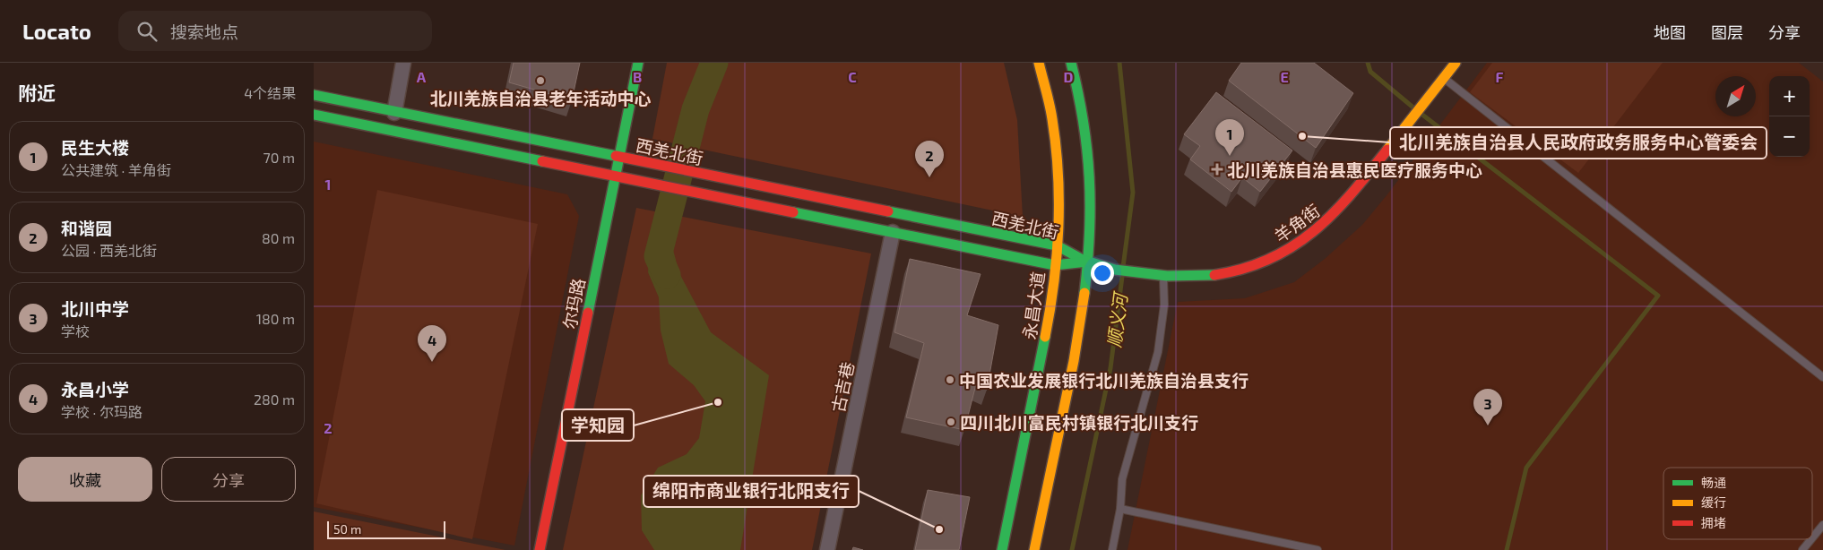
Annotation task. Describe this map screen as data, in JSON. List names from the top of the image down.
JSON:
{
  "streets": {
    "main road": [
      "西羌北街",
      "羊角街",
      "尔玛路",
      "永昌大道"
    ],
    "street": ["古吉巷"]
  },
  "crossings": [
    ["西羌北街", "羊角街"],
    ["西羌北街", "尔玛路"],
    ["西羌北街", "永昌大道"],
    ["西羌北街", "古吉巷"]
  ],
  "water": ["顺义河"],
  "places": {
    "other": [
      "北川羌族自治县老年活动中心",
      "北川羌族自治县人民政府政务服务中心管委会",
      "中国农业发展银行北川羌族自治县支行",
      "学知园",
      "四川北川富民村镇银行北川支行",
      "绵阳市商业银行北阳支行"
    ],
    "health": ["北川羌族自治县惠民医疗服务中心"]
  },
  "legend": ["畅通", "缓行", "拥堵"],
  "scale_bar": "50 m",
  "north": "top right",
  "page": {
    "header": "Locato",
    "search": "搜索地点",
    "nav": ["地图", "图层", "分享"],
    "heading": ["附近", "4个结果"],
    "map_buttons": ["+", "−"],
    "pins": [
      "1",
      "2",
      "4",
      "3"
    ],
    "list": [
      {
        "mark": "1",
        "name": "民生大楼",
        "note": "公共建筑 · 羊角街",
        "value": "70 m"
      },
      {
        "mark": "2",
        "name": "和谐园",
        "note": "公园 · 西羌北街",
        "value": "80 m"
      },
      {
        "mark": "3",
        "name": "北川中学",
        "note": "学校",
        "value": "180 m"
      },
      {
        "mark": "4",
        "name": "永昌小学",
        "note": "学校 · 尔玛路",
        "value": "280 m"
      }
    ],
    "buttons": ["收藏", "分享"],
    "scale": "50 m"
  },
  "grid": {
    "columns": [
      "A",
      "B",
      "C",
      "D",
      "E",
      "F"
    ],
    "rows": ["1", "2"]
  }
}
